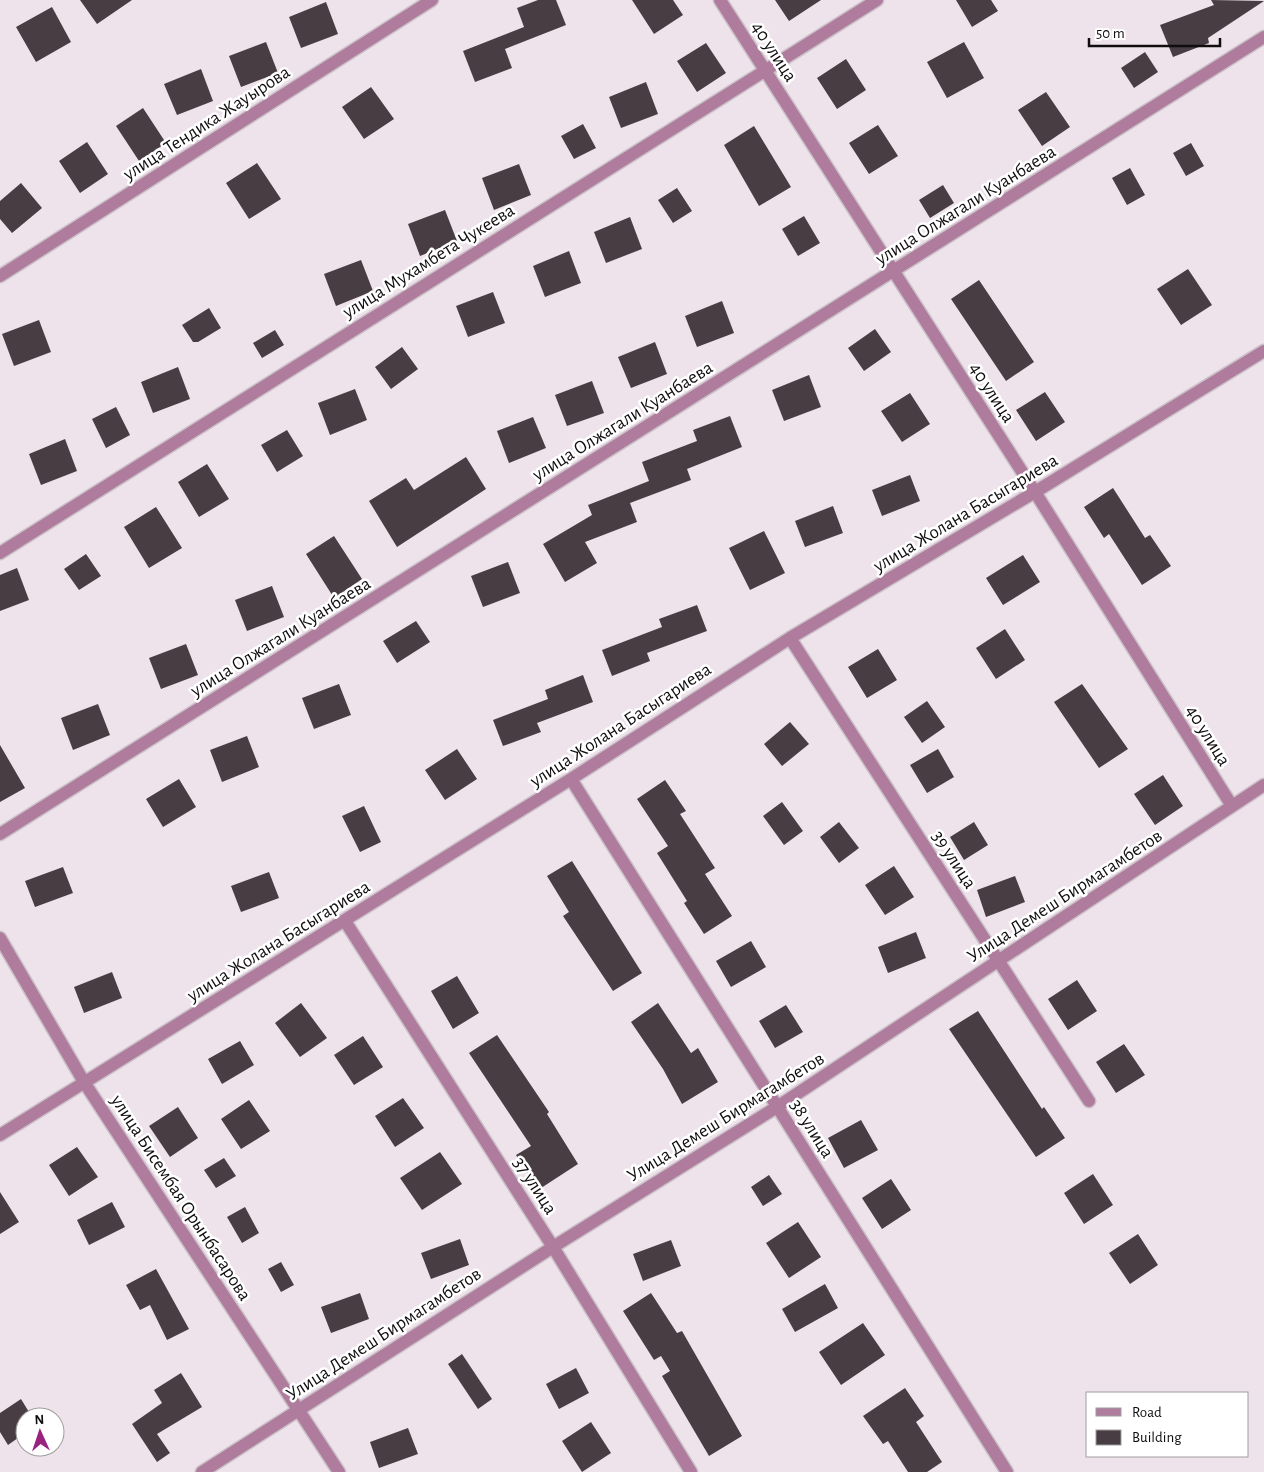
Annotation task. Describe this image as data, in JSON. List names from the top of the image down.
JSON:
{
  "streets": {
    "street": [
      "40 улица",
      "улица Тендика Жауырова",
      "улица Олжагали Куанбаева",
      "улица Мухамбета Чукеева",
      "улица Жолана Басыгариева",
      "39 улица",
      "Улица Демеш Бирмагамбетов",
      "38 улица",
      "37 улица",
      "улица Бисембая Орынбасарова"
    ]
  },
  "crossings": [
    ["40 улица", "улица Олжагали Куанбаева"],
    ["40 улица", "улица Мухамбета Чукеева"],
    ["40 улица", "улица Жолана Басыгариева"],
    ["40 улица", "Улица Демеш Бирмагамбетов"],
    ["улица Жолана Басыгариева", "39 улица"],
    ["улица Жолана Басыгариева", "38 улица"],
    ["улица Жолана Басыгариева", "37 улица"],
    ["улица Жолана Басыгариева", "улица Бисембая Орынбасарова"],
    ["39 улица", "Улица Демеш Бирмагамбетов"],
    ["Улица Демеш Бирмагамбетов", "38 улица"],
    ["Улица Демеш Бирмагамбетов", "37 улица"],
    ["Улица Демеш Бирмагамбетов", "улица Бисембая Орынбасарова"]
  ],
  "legend": ["Road", "Building"],
  "scale_bar": "50 m",
  "north": "top"
}
